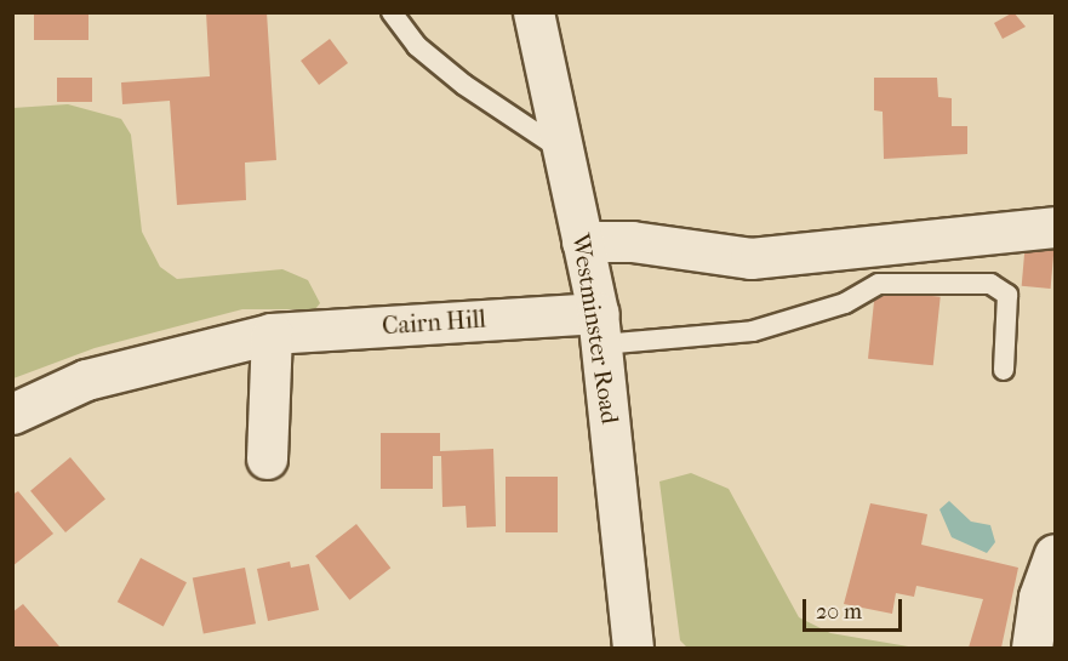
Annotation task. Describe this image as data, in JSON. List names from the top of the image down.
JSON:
{
  "streets": {
    "street": ["Cairn Hill", "Westminster Road"]
  },
  "crossings": [
    ["Cairn Hill", "Westminster Road"]
  ],
  "scale_bar": "20 m"
}
